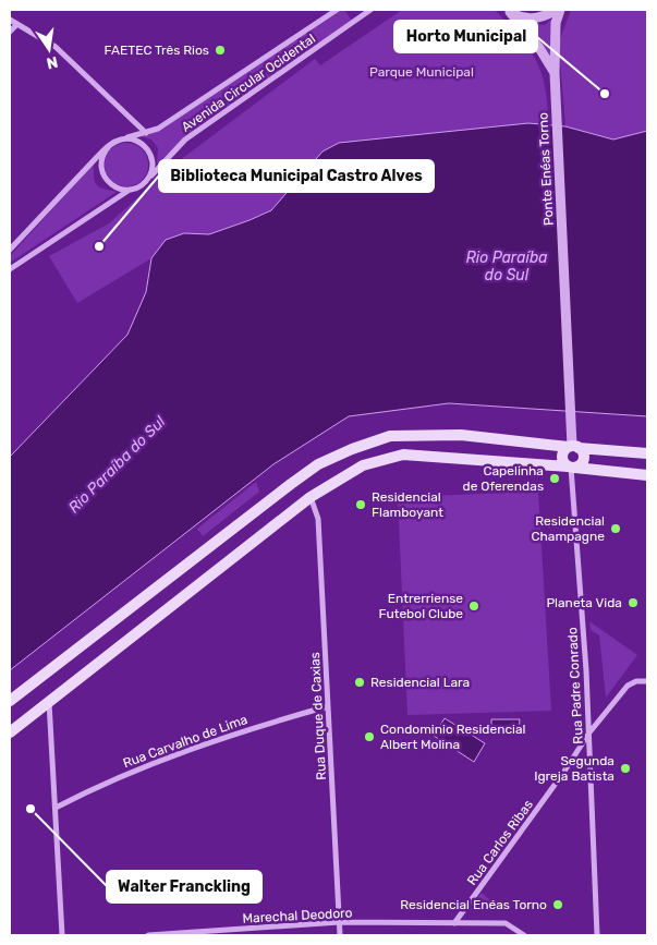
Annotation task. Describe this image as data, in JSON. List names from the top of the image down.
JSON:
{
  "streets": {
    "street": [
      "Avenida Circular Ocidental",
      "Ponte Enéas Torno",
      "Rua Padre Conrado",
      "Rua Duque de Caxias",
      "Rua Carvalho de Lima",
      "Rua Carlos Ribas",
      "Marechal Deodoro"
    ]
  },
  "crossings": [
    ["Ponte Enéas Torno", "Rua Padre Conrado"],
    ["Rua Padre Conrado", "Rua Carlos Ribas"],
    ["Rua Duque de Caxias", "Rua Carvalho de Lima"],
    ["Rua Duque de Caxias", "Marechal Deodoro"],
    ["Rua Carlos Ribas", "Marechal Deodoro"]
  ],
  "water": ["Rio Paraíba do Sul"],
  "parks": ["Parque Municipal"],
  "places": [
    "FAETEC Três Rios",
    "Horto Municipal",
    "Biblioteca Municipal Castro Alves",
    "Capelinha de Oferendas",
    "Residencial Flamboyant",
    "Residencial Champagne",
    "Planeta Vida",
    "Entrerriense Futebol Clube",
    "Residencial Lara",
    "Condominio Residencial Albert Molina",
    "Segunda Igreja Batista",
    "Walter Franckling",
    "Residencial Enéas Torno"
  ],
  "north": "bottom"
}
